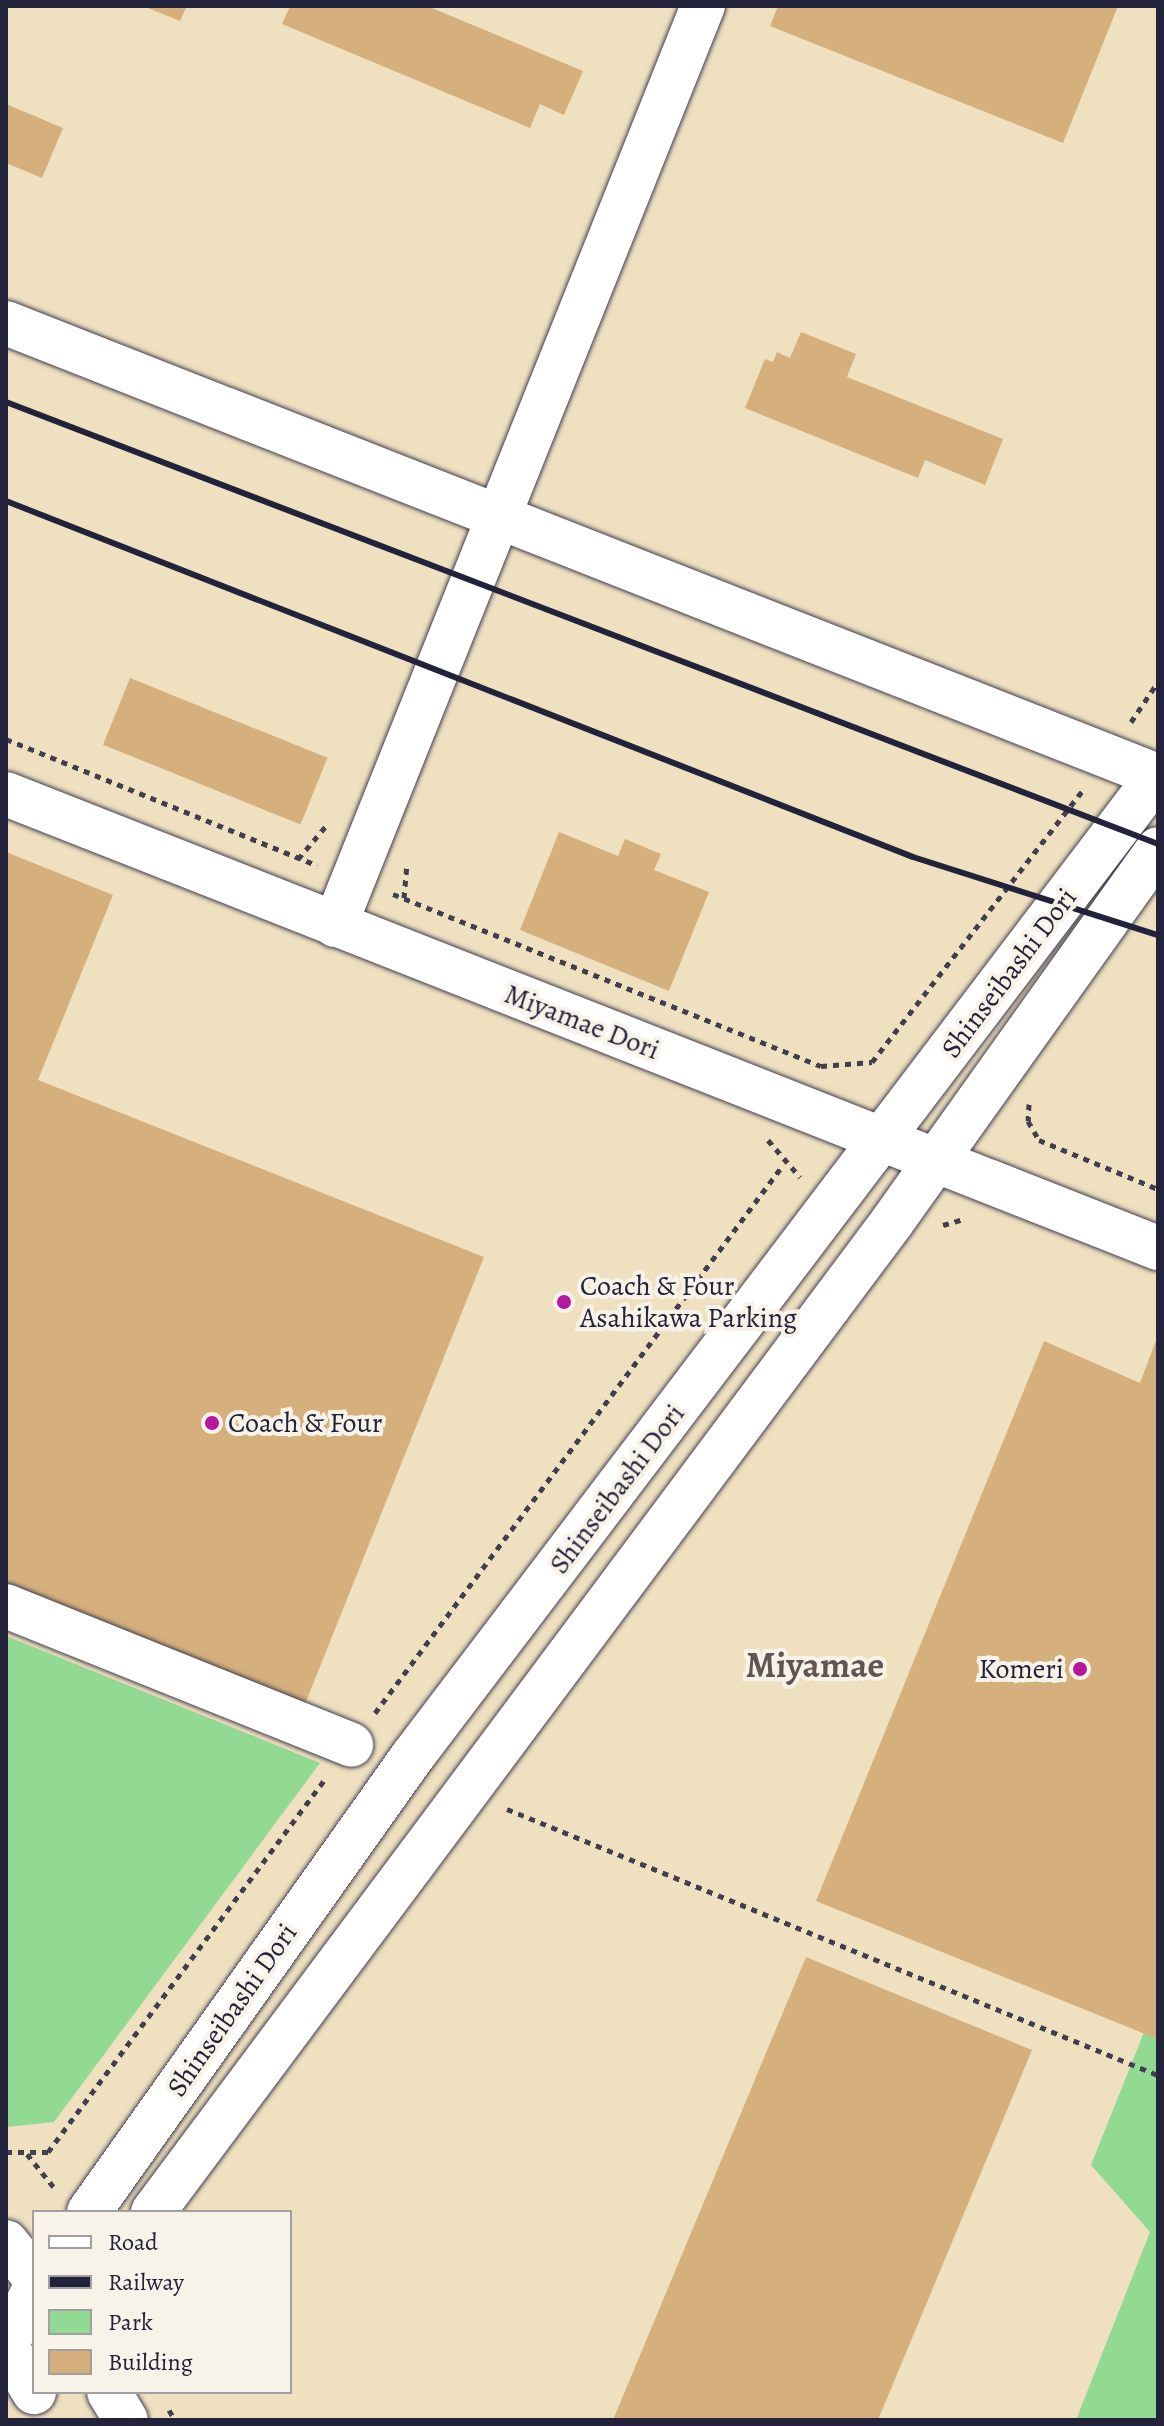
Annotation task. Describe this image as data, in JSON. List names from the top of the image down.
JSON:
{
  "streets": {
    "street": ["Shinseibashi Dori", "Miyamae Dori"]
  },
  "crossings": [
    ["Shinseibashi Dori", "Miyamae Dori"]
  ],
  "districts": ["Miyamae"],
  "places": ["Coach & Four Asahikawa Parking", "Coach & Four", "Komeri"],
  "legend": [
    "Road",
    "Railway",
    "Park",
    "Building"
  ]
}
